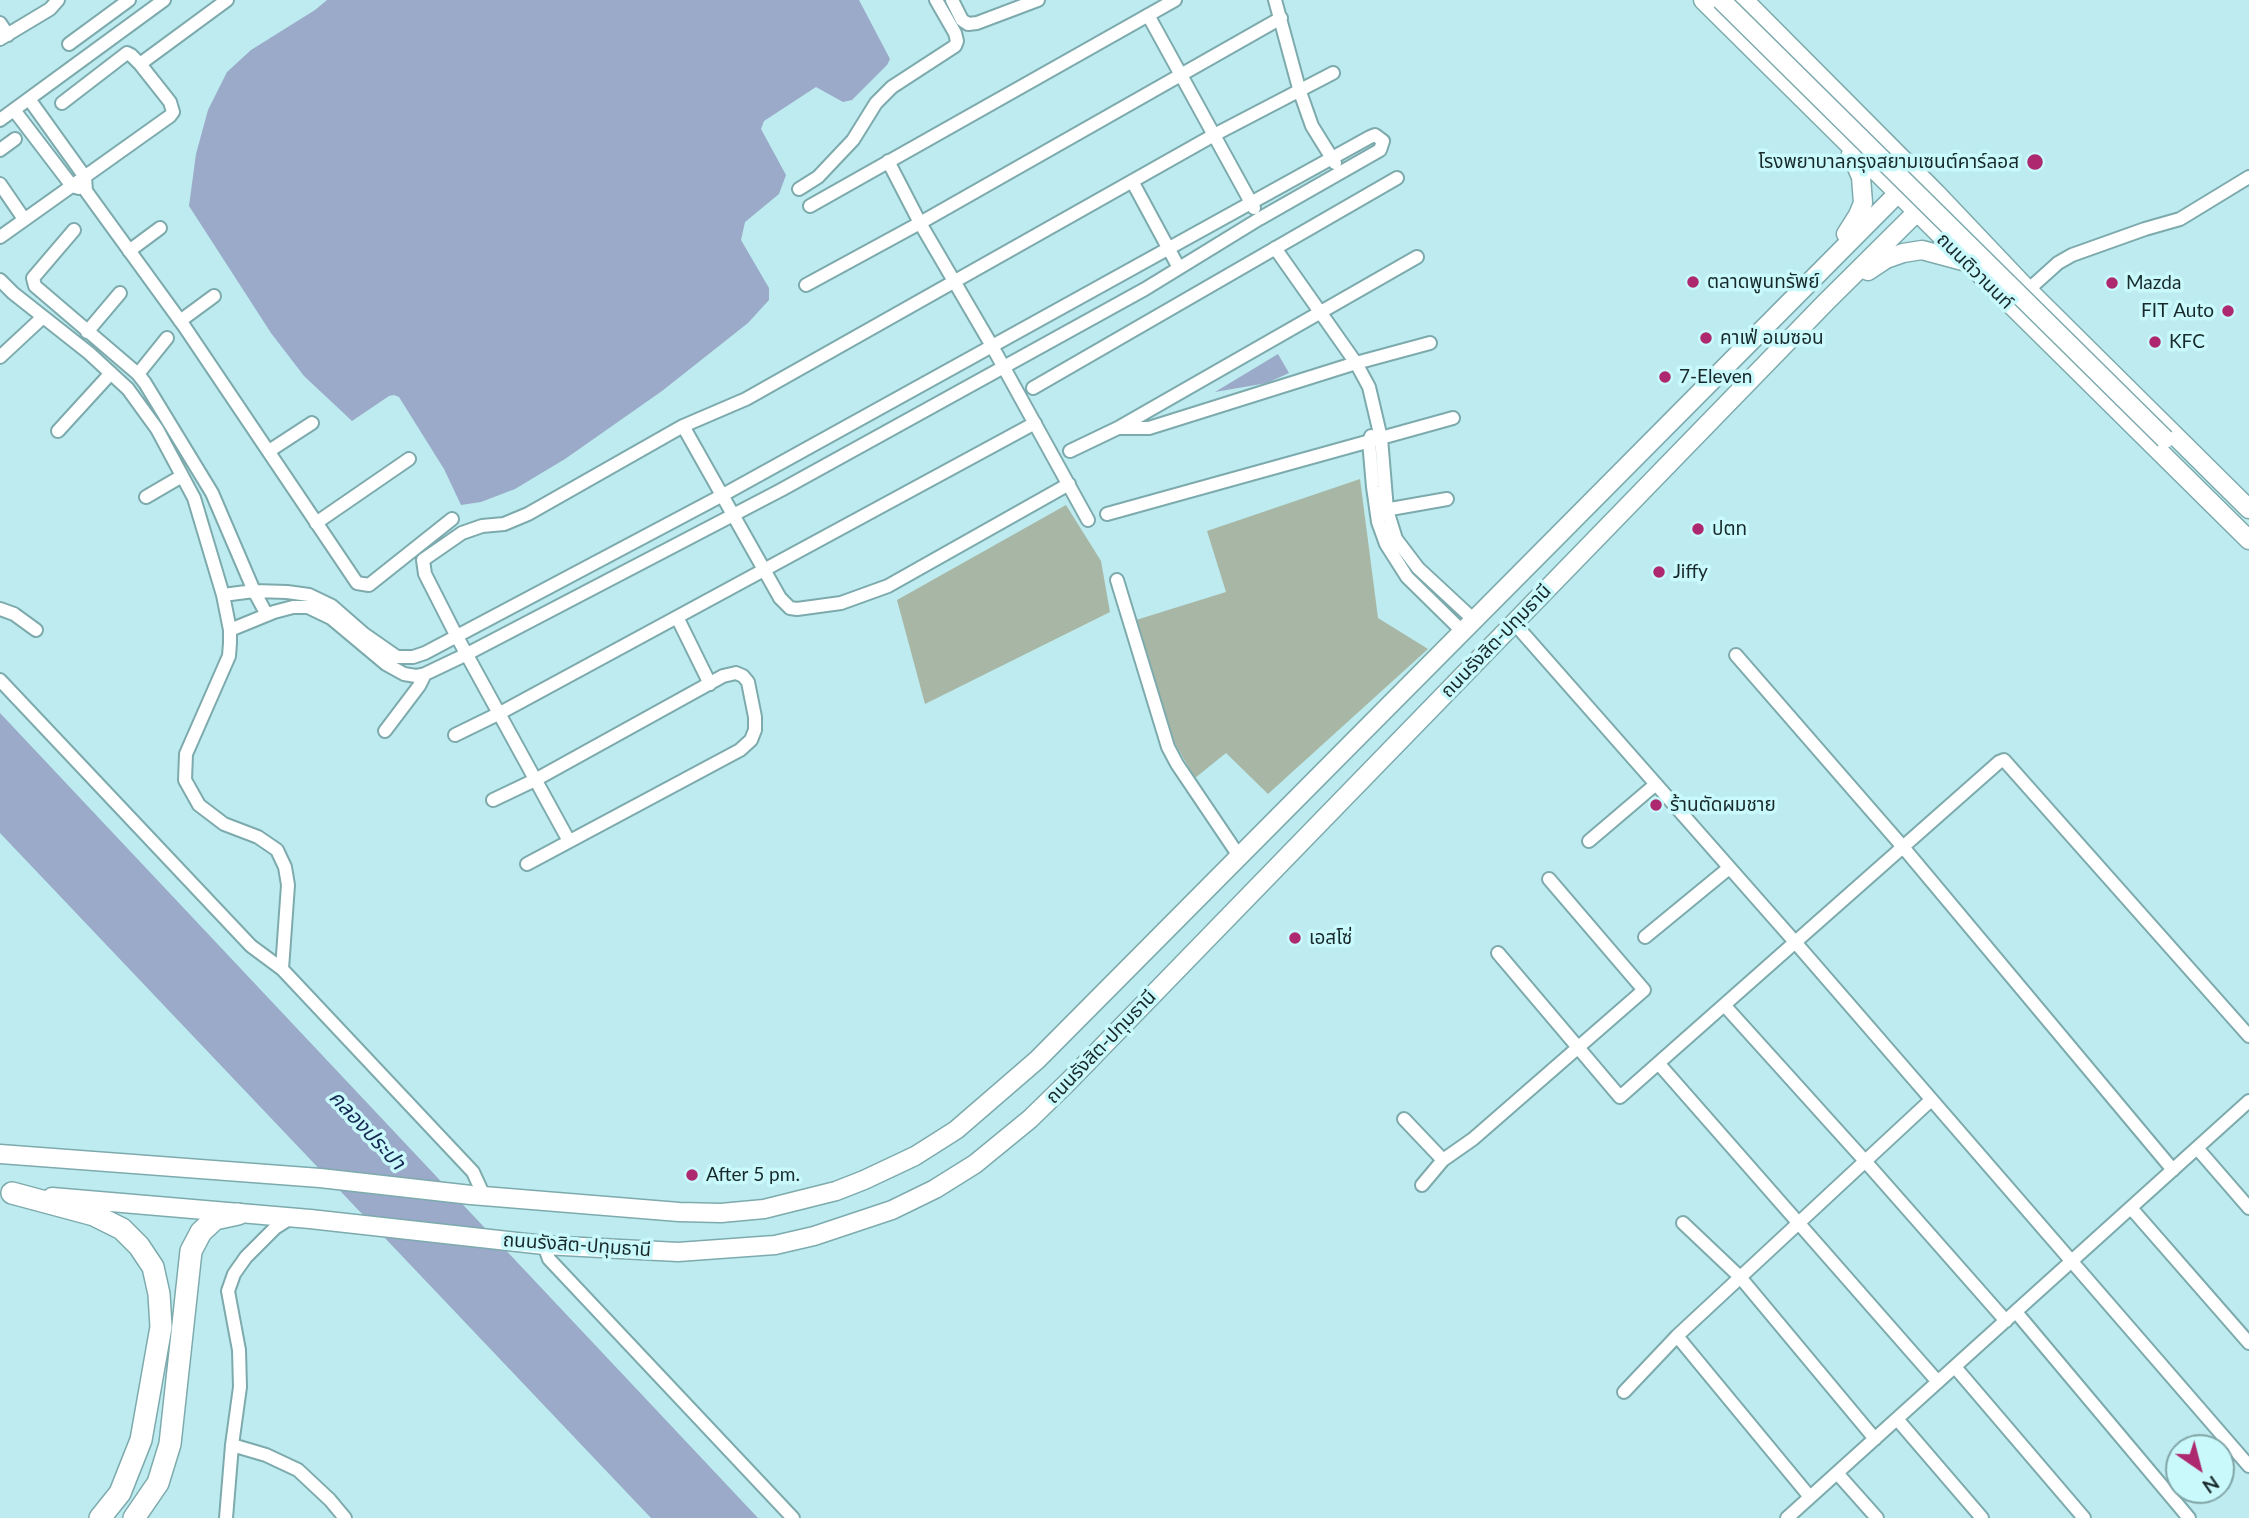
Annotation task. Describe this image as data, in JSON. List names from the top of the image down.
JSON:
{
  "streets": {
    "main road": ["ถนนติวานนท์", "ถนนรังสิต-ปทุมธานี"]
  },
  "crossings": [
    ["ถนนติวานนท์", "ถนนรังสิต-ปทุมธานี"]
  ],
  "water": ["คลองประปา"],
  "places": [
    "โรงพยาบาลกรุงสยามเซนต์คาร์ลอส",
    "ตลาดพูนทรัพย์",
    "Mazda",
    "FIT Auto",
    "คาเฟ่ อเมซอน",
    "KFC",
    "7-Eleven",
    "ปตท",
    "Jiffy",
    "ร้านตัดผมชาย",
    "เอสโซ่",
    "After 5 pm."
  ],
  "north": "bottom right"
}
